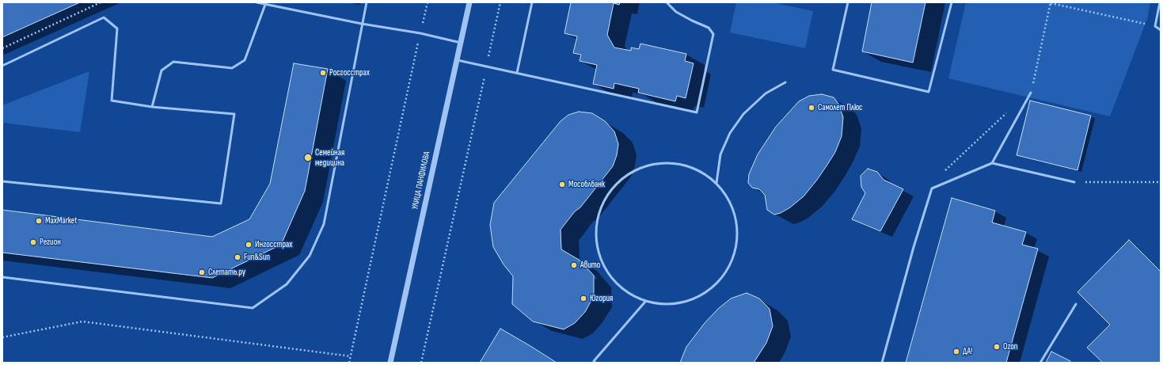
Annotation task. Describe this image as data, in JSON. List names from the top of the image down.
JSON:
{
  "streets": {
    "street": ["УЛИЦА ПАНФИЛОВА"]
  },
  "places": [
    "Росгосстрах",
    "Самолет Плюс",
    "Семейная медицина",
    "Мособлбанк",
    "MaxMarket",
    "Регион",
    "Ингосстрах",
    "Fun&Sun",
    "Авито",
    "Слетать.ру",
    "Югория",
    "Ozon",
    "ДА!"
  ]
}
